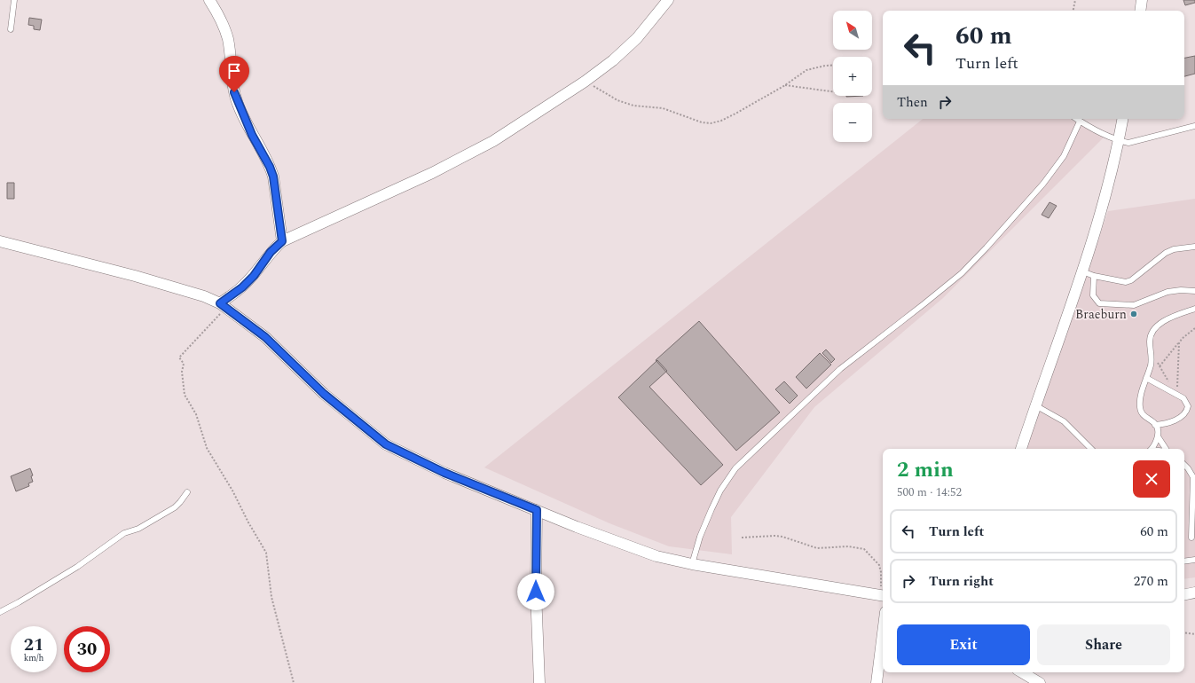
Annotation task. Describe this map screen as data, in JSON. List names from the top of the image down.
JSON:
{
  "places": ["Braeburn"],
  "north": "top left",
  "page": {
    "map_buttons": ["+", "−"],
    "turn": ["60 m", "Turn left"],
    "then": "Then",
    "heading": ["2 min", "500 m · 14:52"],
    "list": [
      {
        "name": "Turn left",
        "value": "60 m"
      },
      {
        "name": "Turn right",
        "value": "270 m"
      }
    ],
    "buttons": ["Exit", "Share"],
    "speed": "21 km/h",
    "limit": "30"
  }
}
